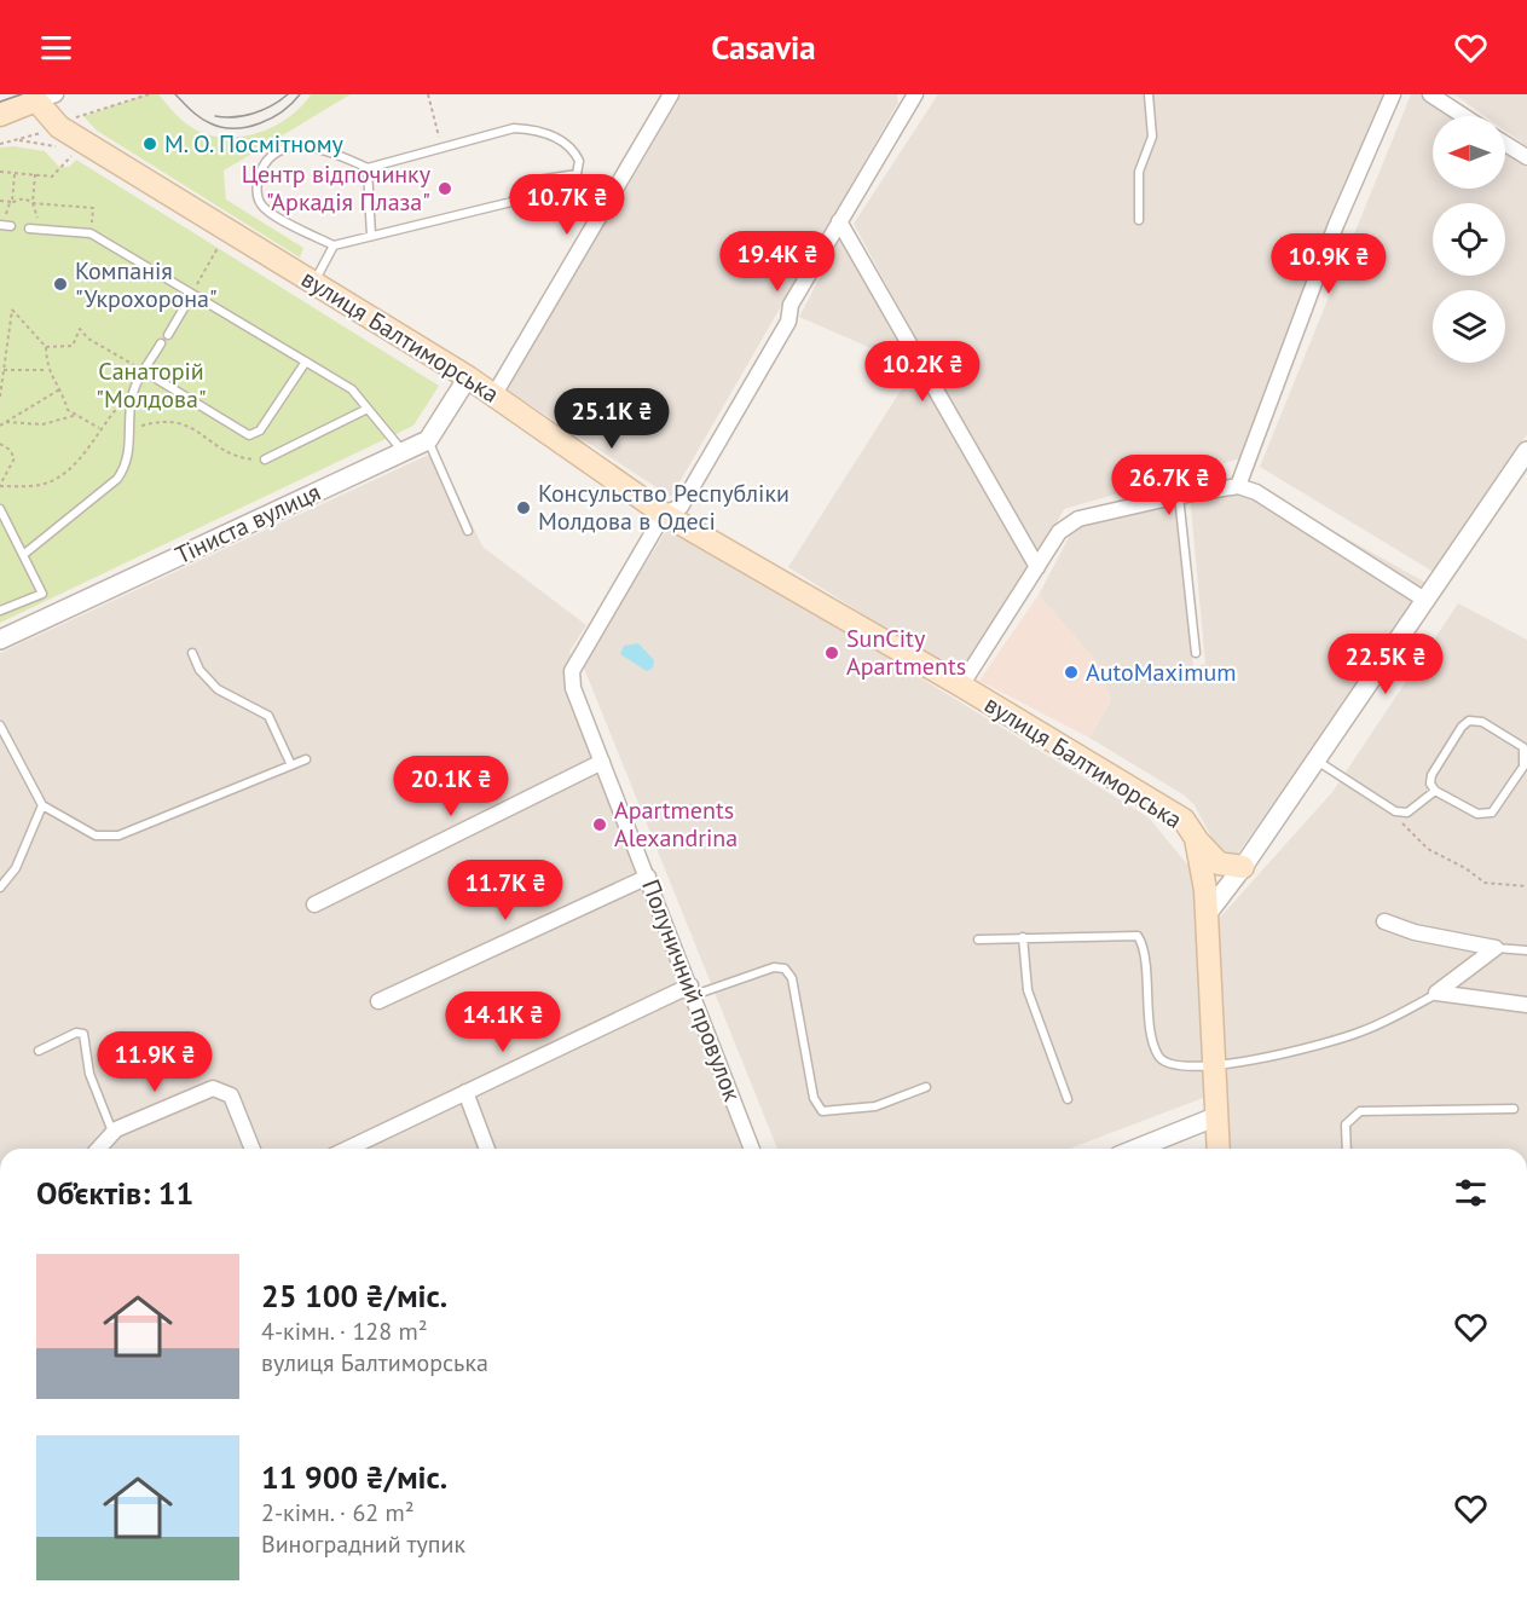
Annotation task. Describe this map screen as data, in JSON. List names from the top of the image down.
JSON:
{
  "streets": {
    "main road": ["вулиця Балтиморська"],
    "street": ["Тіниста вулиця", "Полуничний провулок"]
  },
  "crossings": [
    ["вулиця Балтиморська", "Полуничний провулок"]
  ],
  "parks": ["Санаторій \"Молдова\""],
  "places": [
    "М. О. Посмітному",
    "Центр відпочинку \"Аркадія Плаза\"",
    "Компанія \"Укрохорона\"",
    "Консульство Республіки Молдова в Одесі",
    "SunCity Apartments",
    "AutoMaximum",
    "Apartments Alexandrina"
  ],
  "north": "left",
  "page": {
    "header": "Casavia",
    "price": [
      "10.7K ₴",
      "19.4K ₴",
      "10.9K ₴",
      "10.2K ₴",
      "25.1K ₴",
      "26.7K ₴",
      "22.5K ₴",
      "20.1K ₴",
      "11.7K ₴",
      "14.1K ₴",
      "11.9K ₴"
    ],
    "heading": "Об’єктів: 11",
    "list": [
      {
        "name": "25 100 ₴/міс.",
        "note": "4-кімн. · 128 m² · вулиця Балтиморська"
      },
      {
        "name": "11 900 ₴/міс.",
        "note": "2-кімн. · 62 m² · Виноградний тупик"
      }
    ]
  }
}
